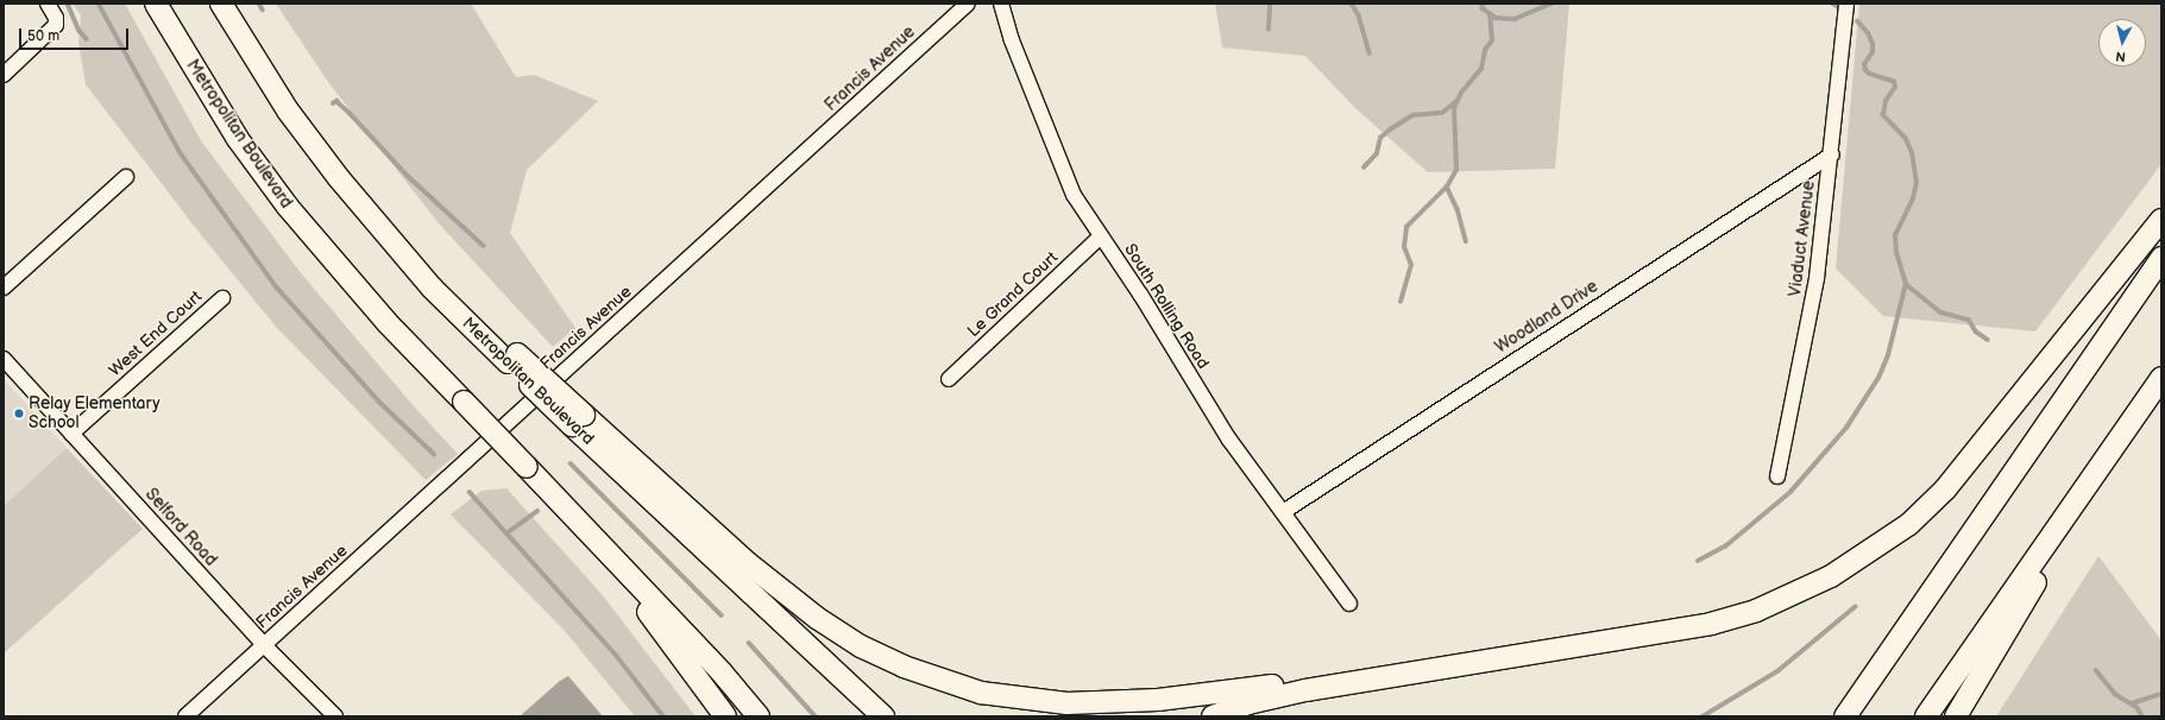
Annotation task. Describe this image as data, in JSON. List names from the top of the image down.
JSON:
{
  "streets": {
    "highway": ["Metropolitan Boulevard"],
    "street": [
      "Francis Avenue",
      "Viaduct Avenue",
      "Le Grand Court",
      "South Rolling Road",
      "Woodland Drive",
      "West End Court",
      "Selford Road"
    ]
  },
  "crossings": [
    ["Francis Avenue", "Selford Road"],
    ["Viaduct Avenue", "Woodland Drive"],
    ["Le Grand Court", "South Rolling Road"],
    ["South Rolling Road", "Woodland Drive"],
    ["West End Court", "Selford Road"]
  ],
  "places": ["Relay Elementary School"],
  "scale_bar": "50 m",
  "north": "bottom"
}
